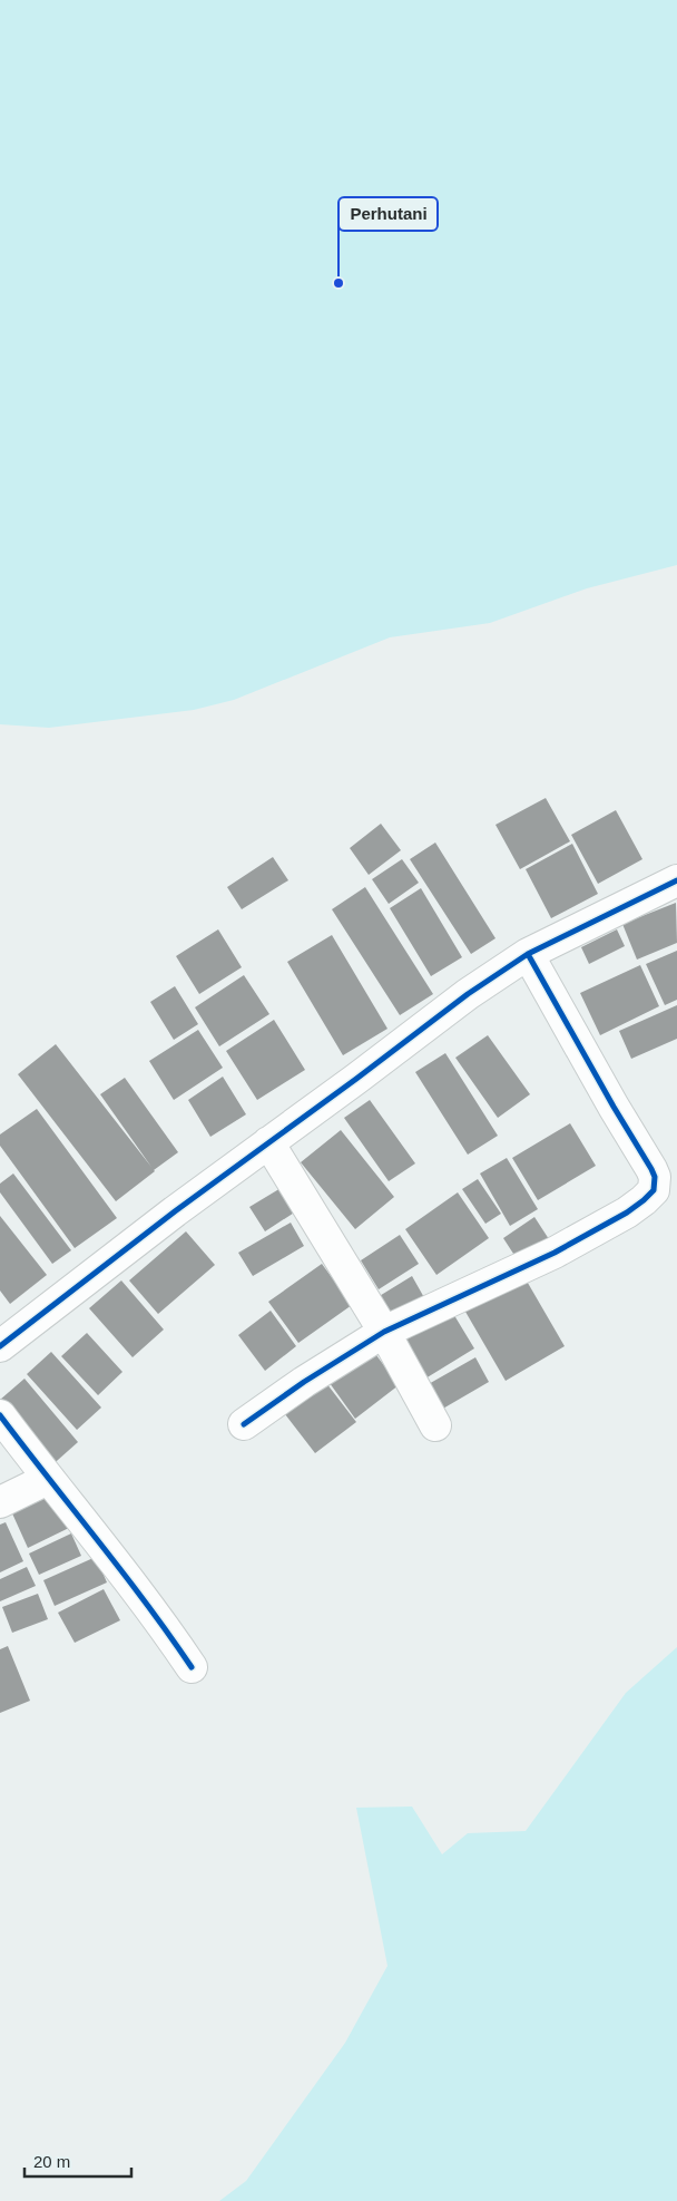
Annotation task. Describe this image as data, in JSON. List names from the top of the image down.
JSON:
{
  "places": ["Perhutani"],
  "scale_bar": "20 m"
}
